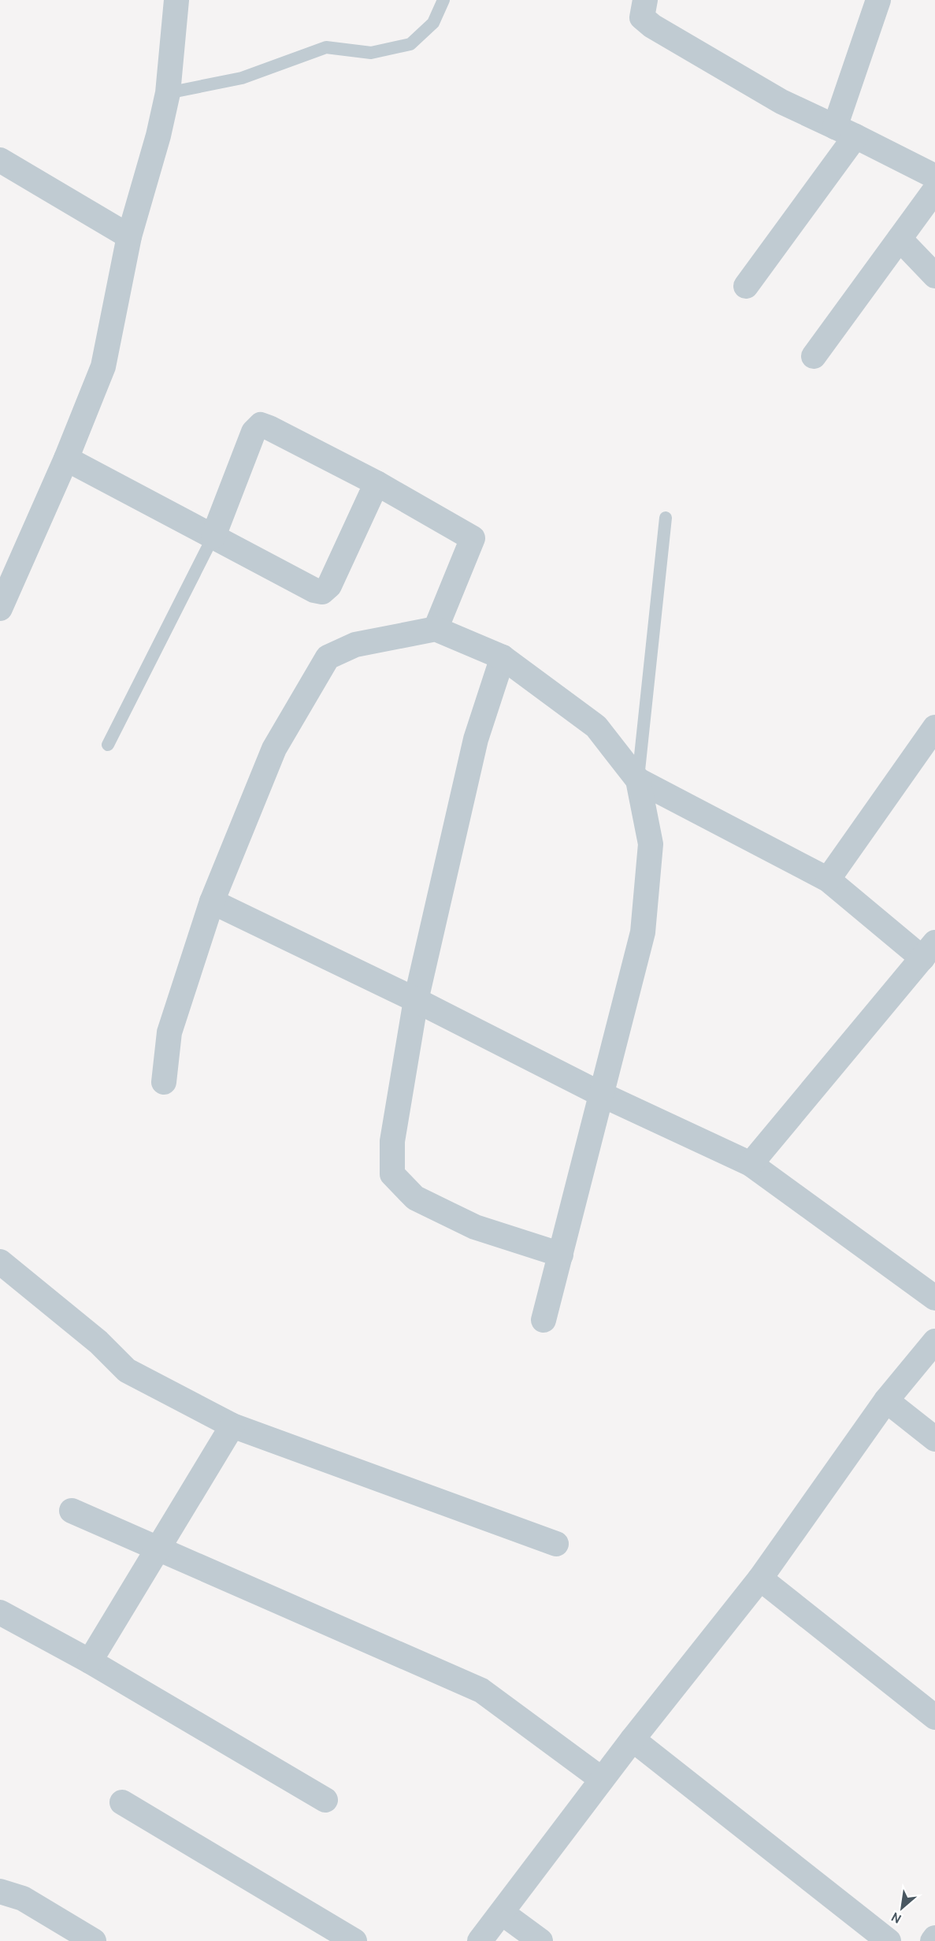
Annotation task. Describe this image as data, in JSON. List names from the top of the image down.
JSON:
{
  "north": "bottom left"
}
